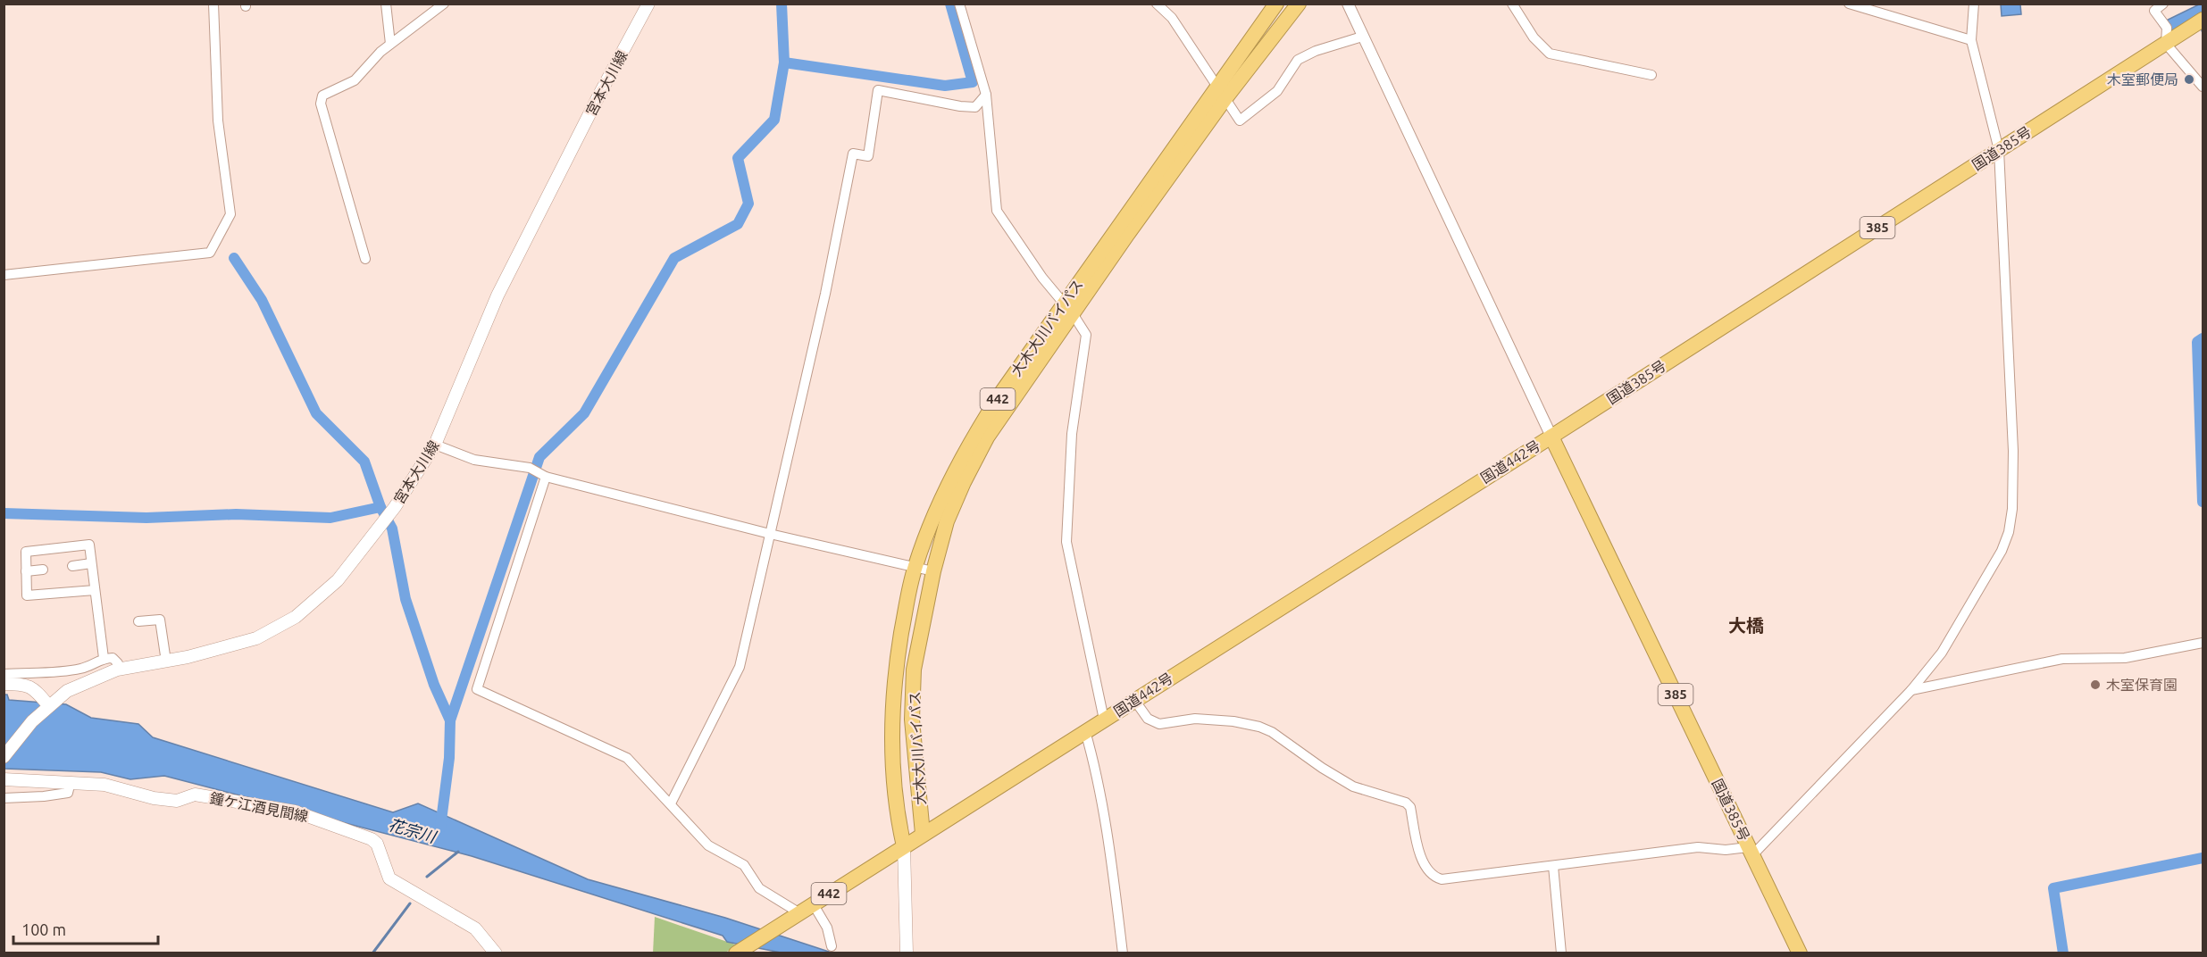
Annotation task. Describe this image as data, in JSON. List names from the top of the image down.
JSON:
{
  "streets": {
    "highway": [
      "国道385号",
      "385",
      "大木大川バイパス",
      "442",
      "国道442号"
    ],
    "main road": ["宮本大川線", "鐘ケ江酒見間線"]
  },
  "crossings": [
    ["国道385号", "国道442号"],
    ["大木大川バイパス", "国道442号"]
  ],
  "districts": ["大橋"],
  "water": ["花宗川"],
  "places": ["木室郵便局", "木室保育園"],
  "scale_bar": "100 m"
}
